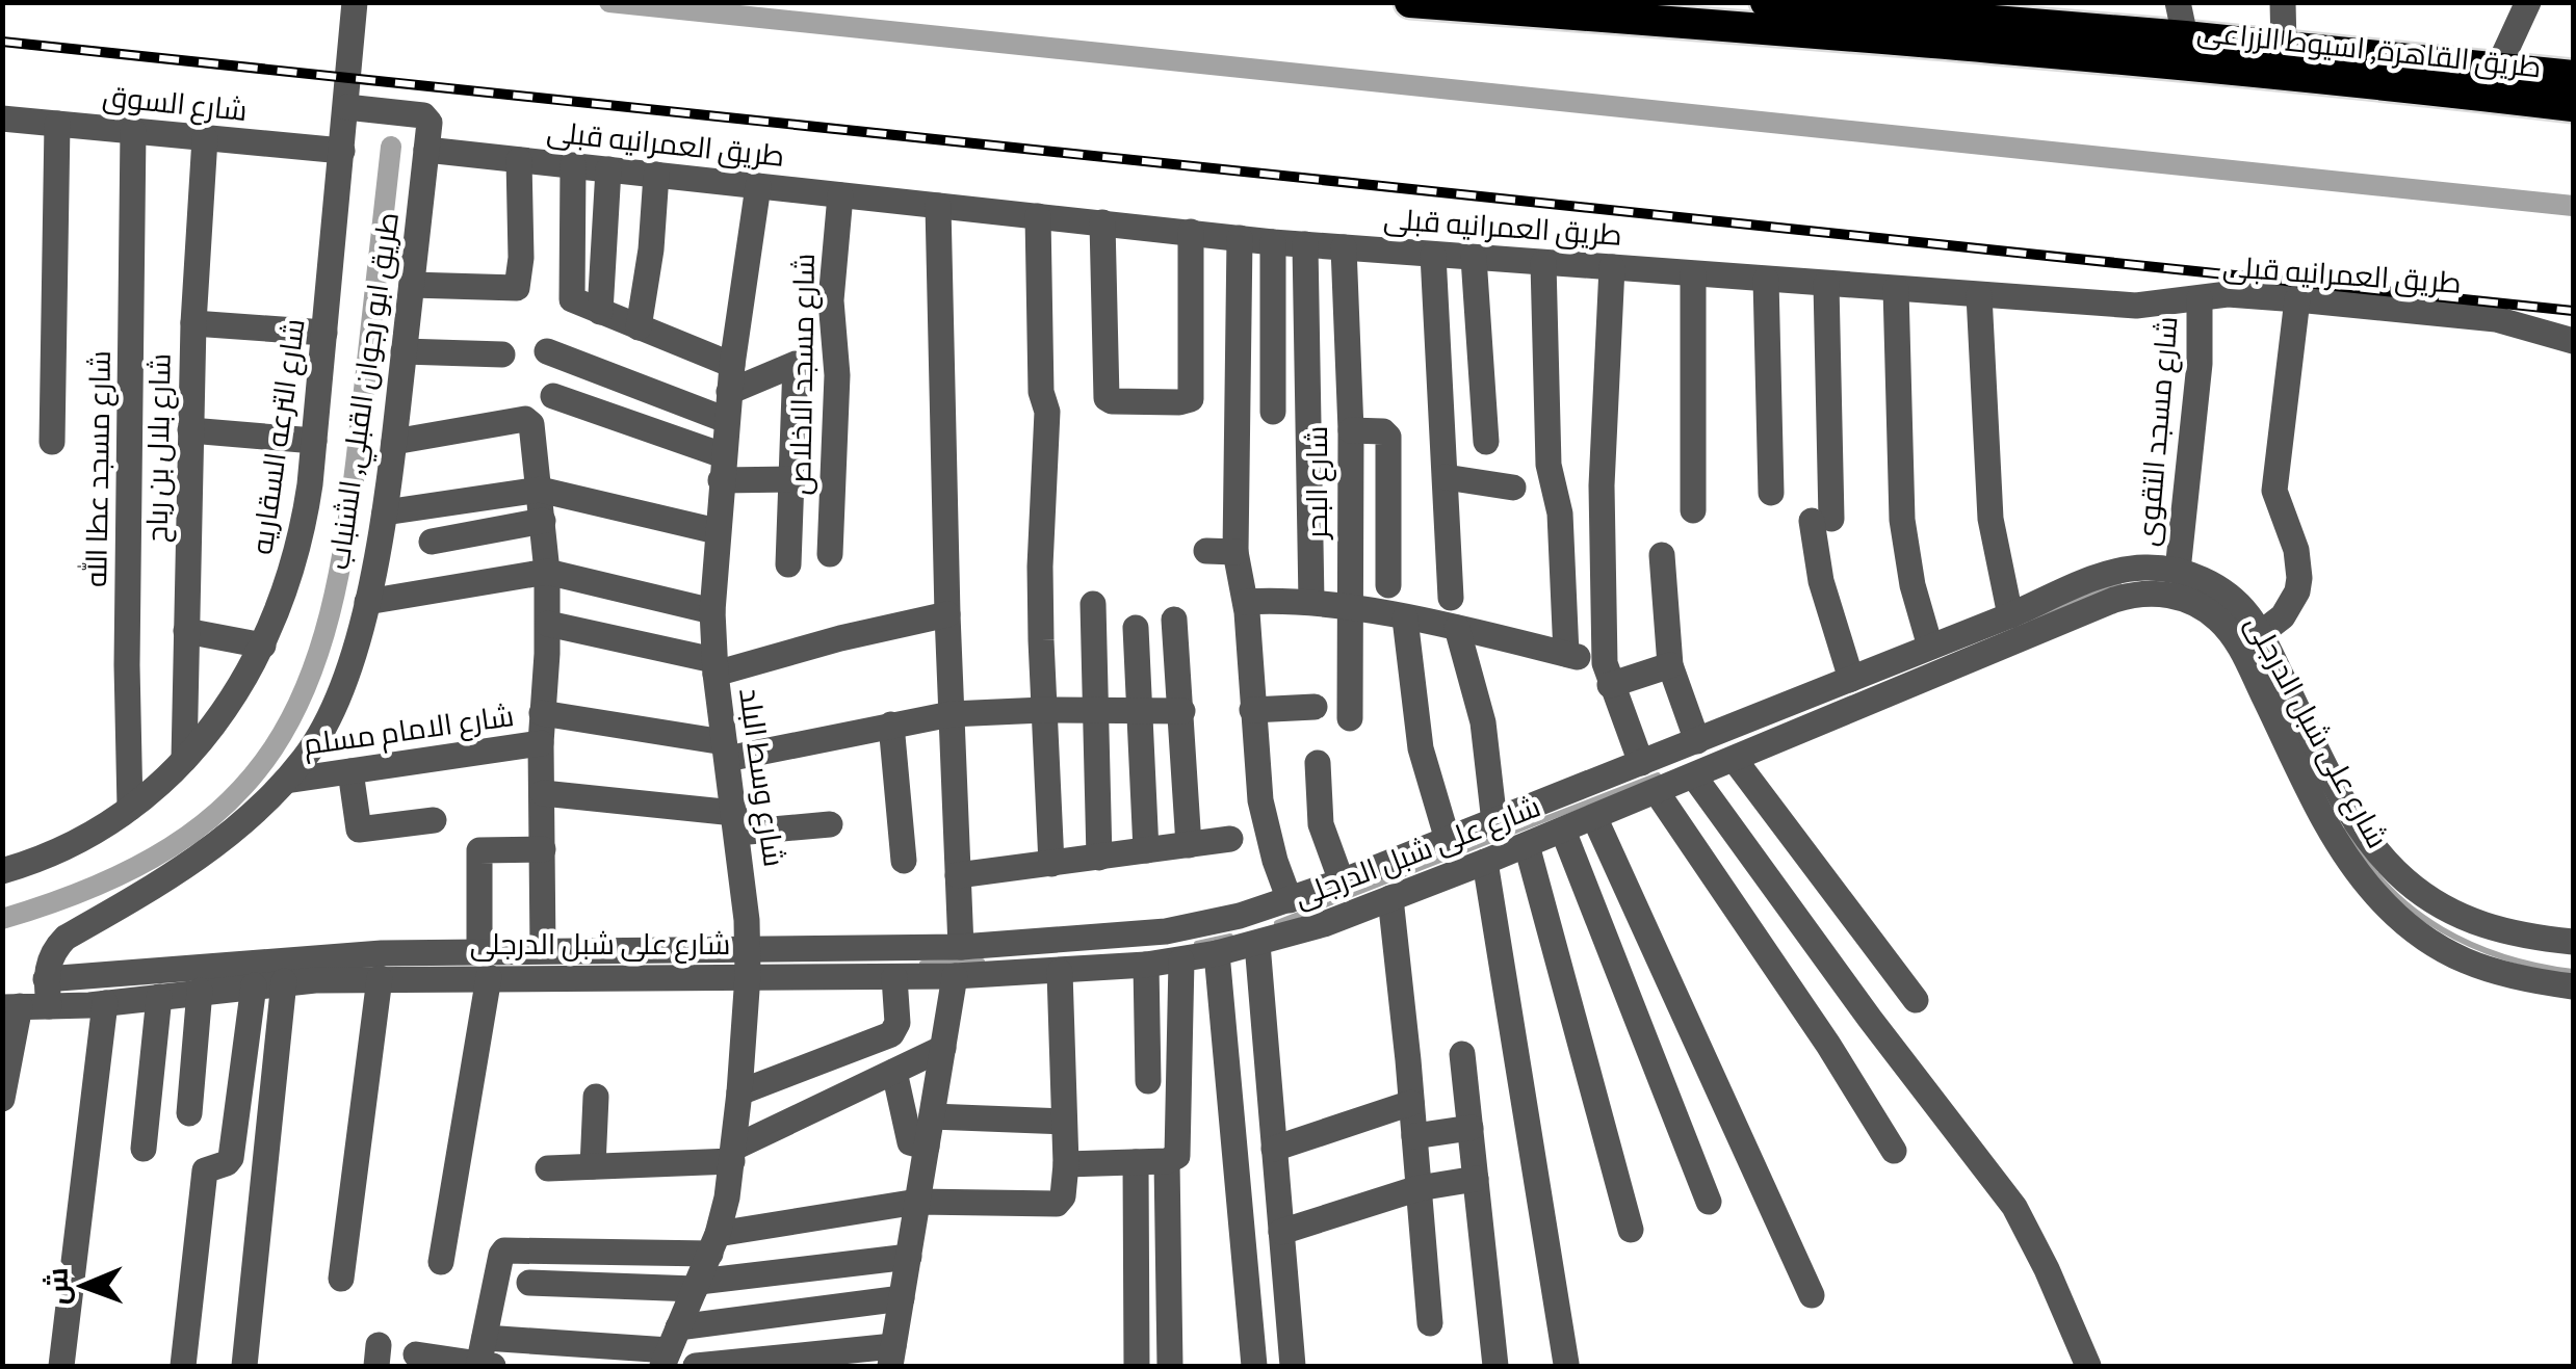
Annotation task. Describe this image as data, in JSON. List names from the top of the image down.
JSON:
{
  "streets": {
    "highway": ["طريق القاهرة, اسيوط الزراعى"],
    "street": [
      "شارع السوق",
      "طريق العمرانيه قبلى",
      "شارع مسجد الاخلاص",
      "طريق ابو رجوان القبلي, الشنباب",
      "شارع مسجد التقوى",
      "شارع الترعه السقاريه",
      "شارع بلال بن رباح",
      "شارع مسجد عطا الله",
      "شارع البحر",
      "شارع الامام مسلم",
      "شارع على شبل الدرجلى",
      "شارع وسط البلد"
    ]
  },
  "crossings": [
    ["شارع السوق", "شارع الترعه السقاريه"],
    ["شارع السوق", "شارع بلال بن رباح"],
    ["شارع السوق", "شارع مسجد عطا الله"],
    ["طريق العمرانيه قبلى", "شارع مسجد الاخلاص"],
    ["طريق العمرانيه قبلى", "طريق ابو رجوان القبلي, الشنباب"],
    ["طريق العمرانيه قبلى", "شارع مسجد التقوى"],
    ["طريق العمرانيه قبلى", "شارع البحر"],
    ["طريق العمرانيه قبلى", "شارع وسط البلد"],
    ["طريق ابو رجوان القبلي, الشنباب", "شارع الامام مسلم"],
    ["طريق ابو رجوان القبلي, الشنباب", "شارع على شبل الدرجلى"],
    ["شارع مسجد التقوى", "شارع على شبل الدرجلى"],
    ["شارع الترعه السقاريه", "شارع بلال بن رباح"],
    ["شارع الترعه السقاريه", "شارع مسجد عطا الله"],
    ["شارع على شبل الدرجلى", "شارع وسط البلد"]
  ],
  "north": "left"
}
